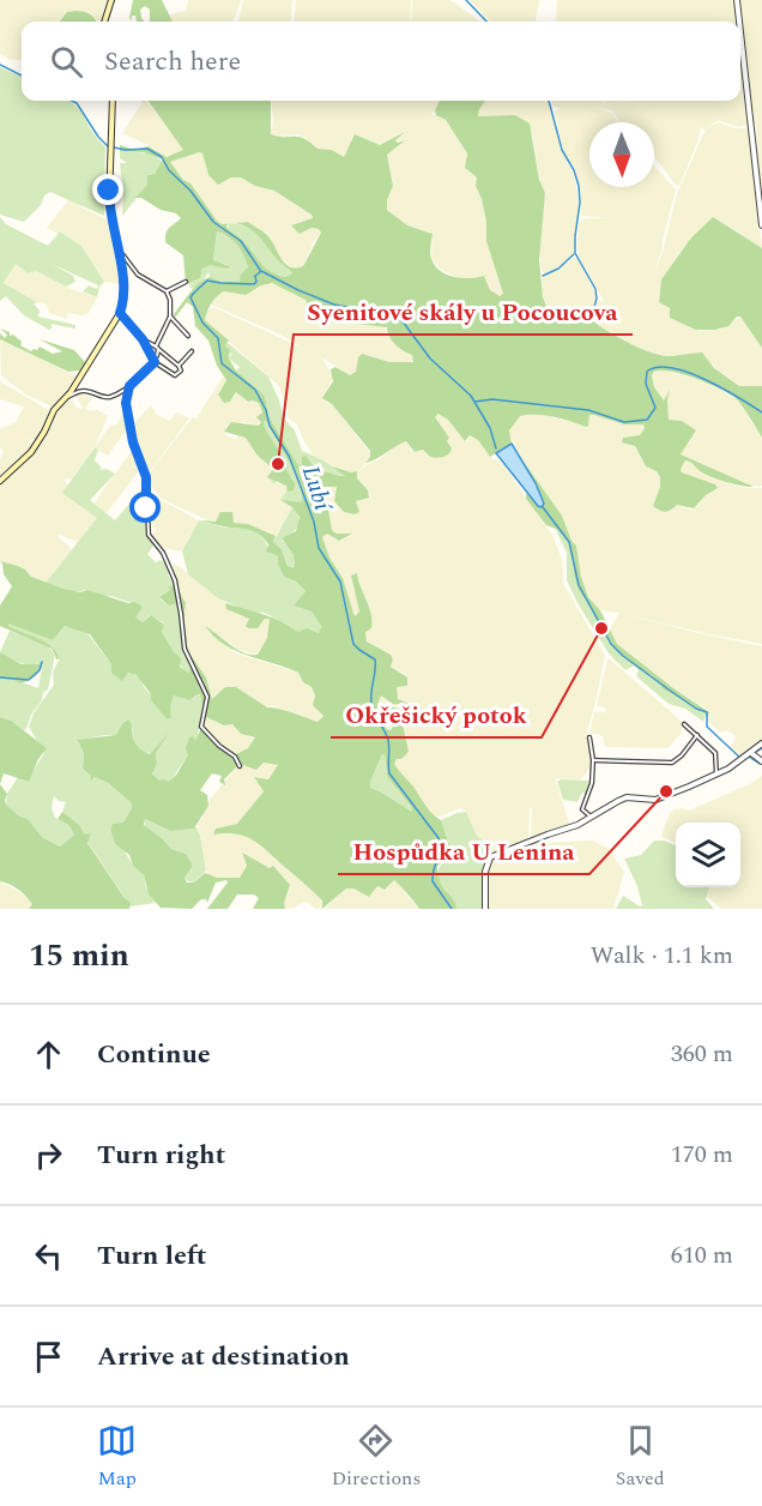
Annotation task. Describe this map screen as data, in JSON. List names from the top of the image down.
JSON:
{
  "water": ["Lubí"],
  "places": ["Syenitové skály u Pocoucova", "Okřešický potok", "Hospůdka U Lenina"],
  "north": "bottom",
  "page": {
    "search": "Search here",
    "heading": ["15 min", "Walk · 1.1 km"],
    "list": [
      ["Continue", "360 m"],
      ["Turn right", "170 m"],
      ["Turn left", "610 m"],
      "Arrive at destination"
    ],
    "nav": ["Map", "Directions", "Saved"]
  }
}
